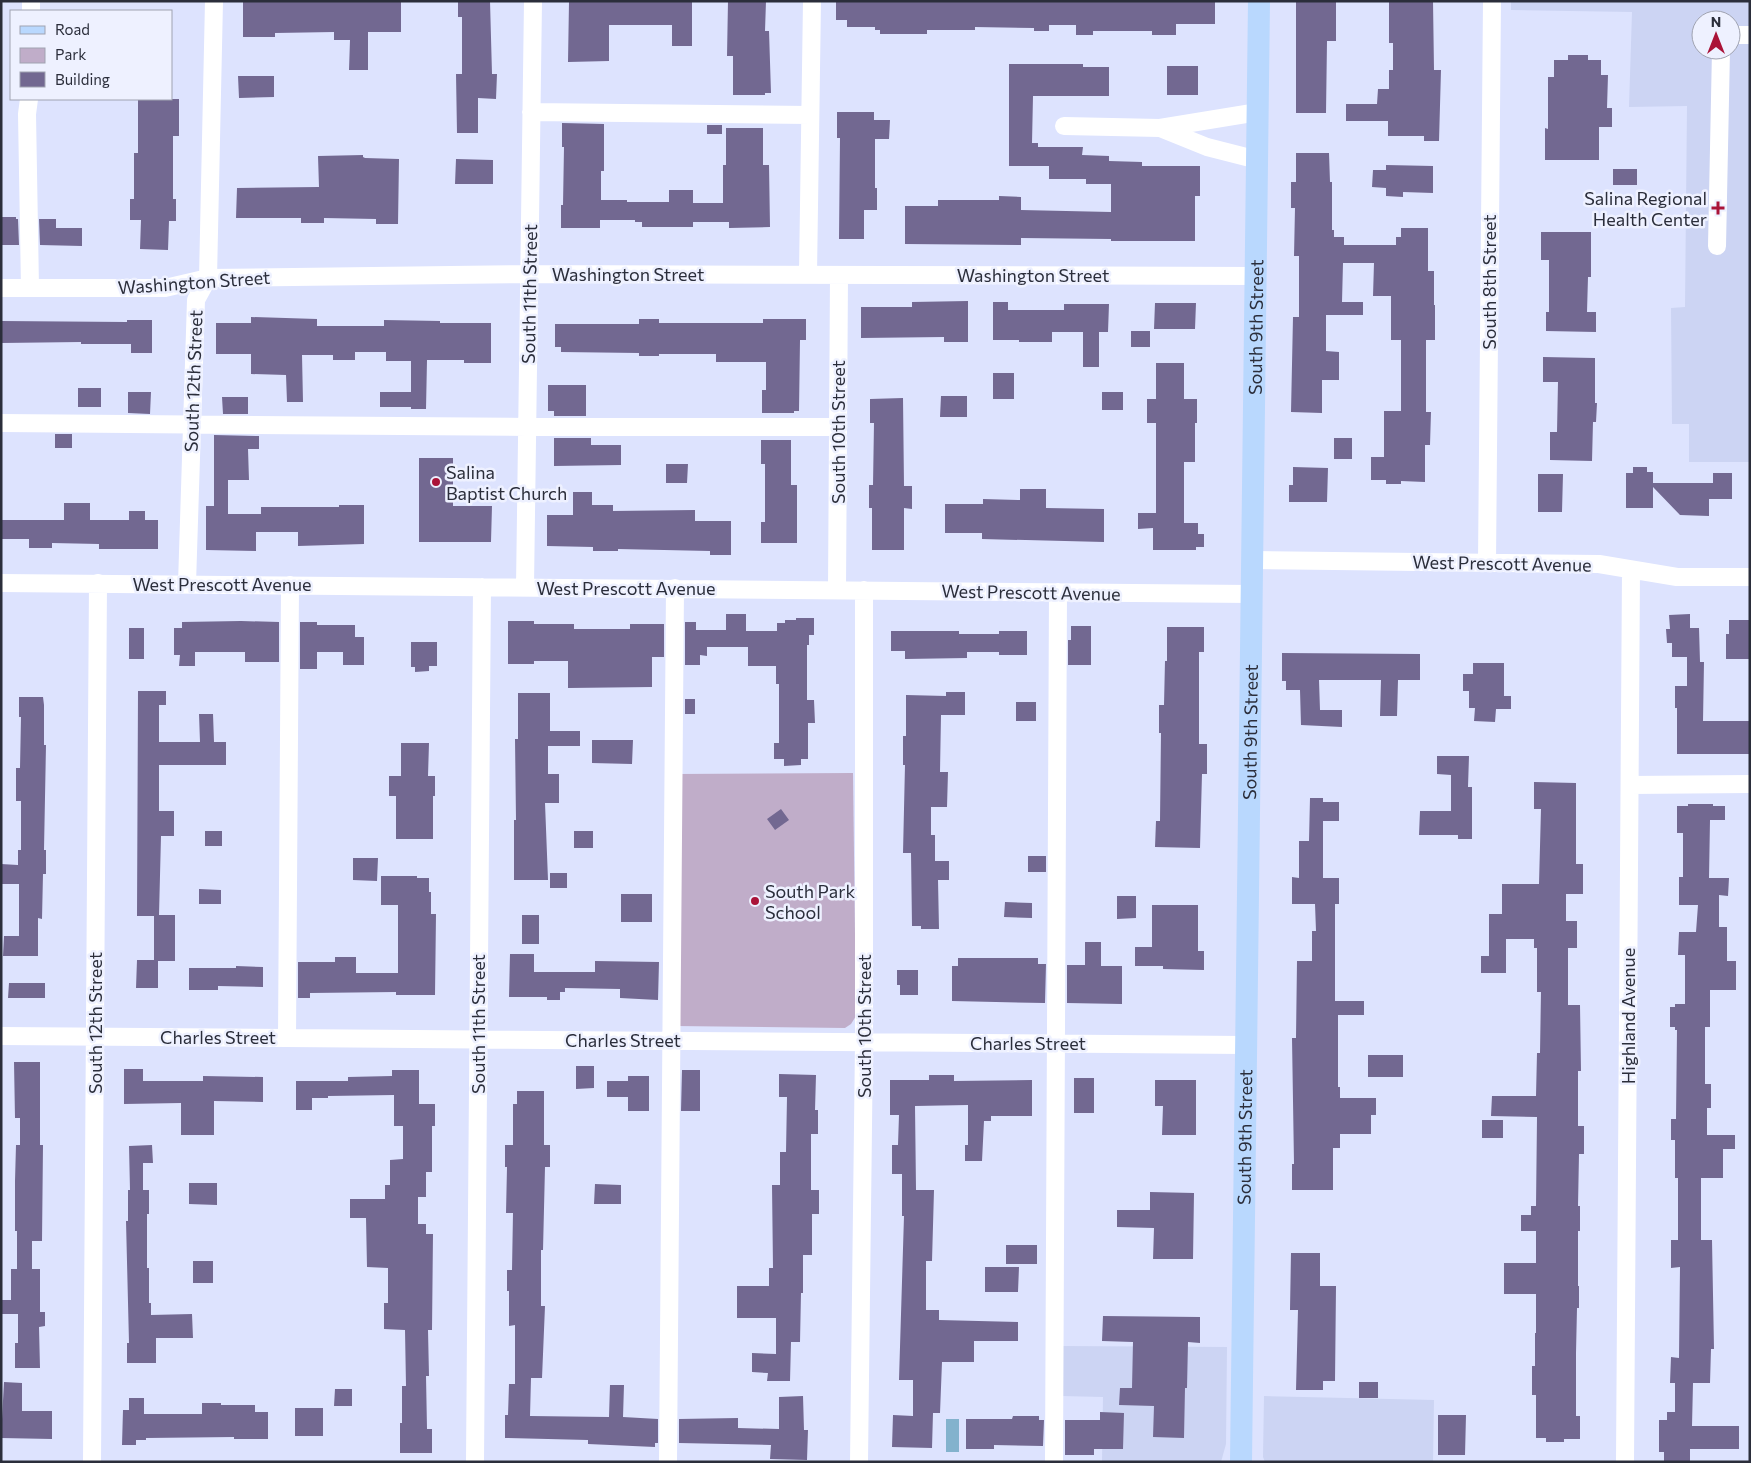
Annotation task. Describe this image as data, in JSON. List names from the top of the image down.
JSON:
{
  "streets": {
    "main road": ["South 9th Street"],
    "street": [
      "Washington Street",
      "South 8th Street",
      "South 11th Street",
      "South 12th Street",
      "South 10th Street",
      "West Prescott Avenue",
      "Highland Avenue",
      "Charles Street"
    ]
  },
  "crossings": [
    ["Washington Street", "South 11th Street"],
    ["Washington Street", "South 9th Street"],
    ["Washington Street", "South 12th Street"],
    ["Washington Street", "South 10th Street"],
    ["South 8th Street", "West Prescott Avenue"],
    ["South 11th Street", "West Prescott Avenue"],
    ["South 11th Street", "Charles Street"],
    ["South 9th Street", "West Prescott Avenue"],
    ["South 9th Street", "Charles Street"],
    ["South 12th Street", "West Prescott Avenue"],
    ["South 12th Street", "Charles Street"],
    ["South 10th Street", "West Prescott Avenue"],
    ["South 10th Street", "Charles Street"],
    ["West Prescott Avenue", "Highland Avenue"]
  ],
  "places": {
    "health": ["Salina Regional Health Center"],
    "other": ["Salina Baptist Church", "South Park School"]
  },
  "legend": ["Road", "Park", "Building"],
  "north": "top"
}
